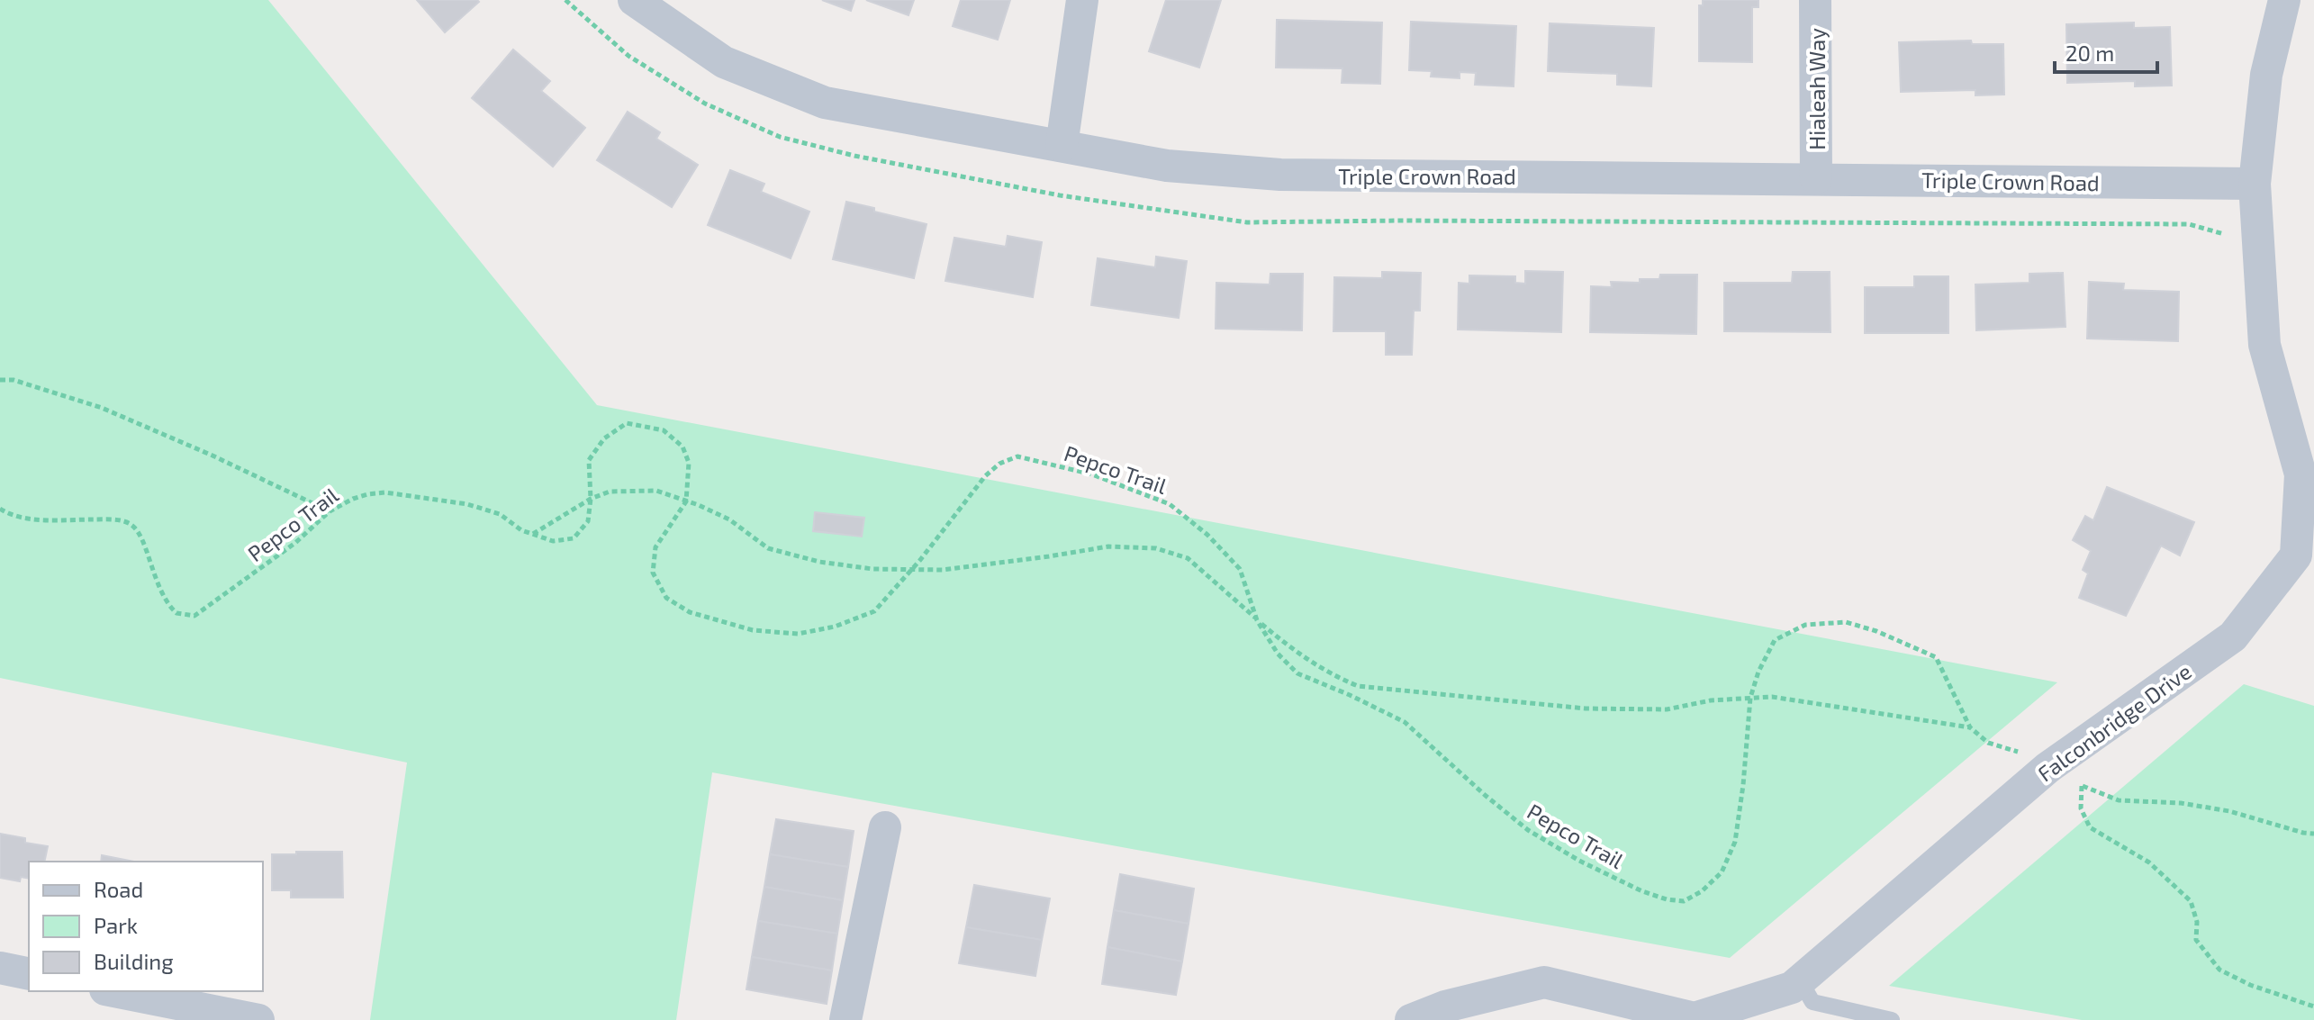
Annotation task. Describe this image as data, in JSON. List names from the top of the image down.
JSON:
{
  "streets": {
    "street": ["Hialeah Way", "Triple Crown Road", "Falconbridge Drive"],
    "path": ["Pepco Trail"]
  },
  "crossings": [
    ["Hialeah Way", "Triple Crown Road"],
    ["Triple Crown Road", "Falconbridge Drive"]
  ],
  "legend": ["Road", "Park", "Building"],
  "scale_bar": "20 m"
}
